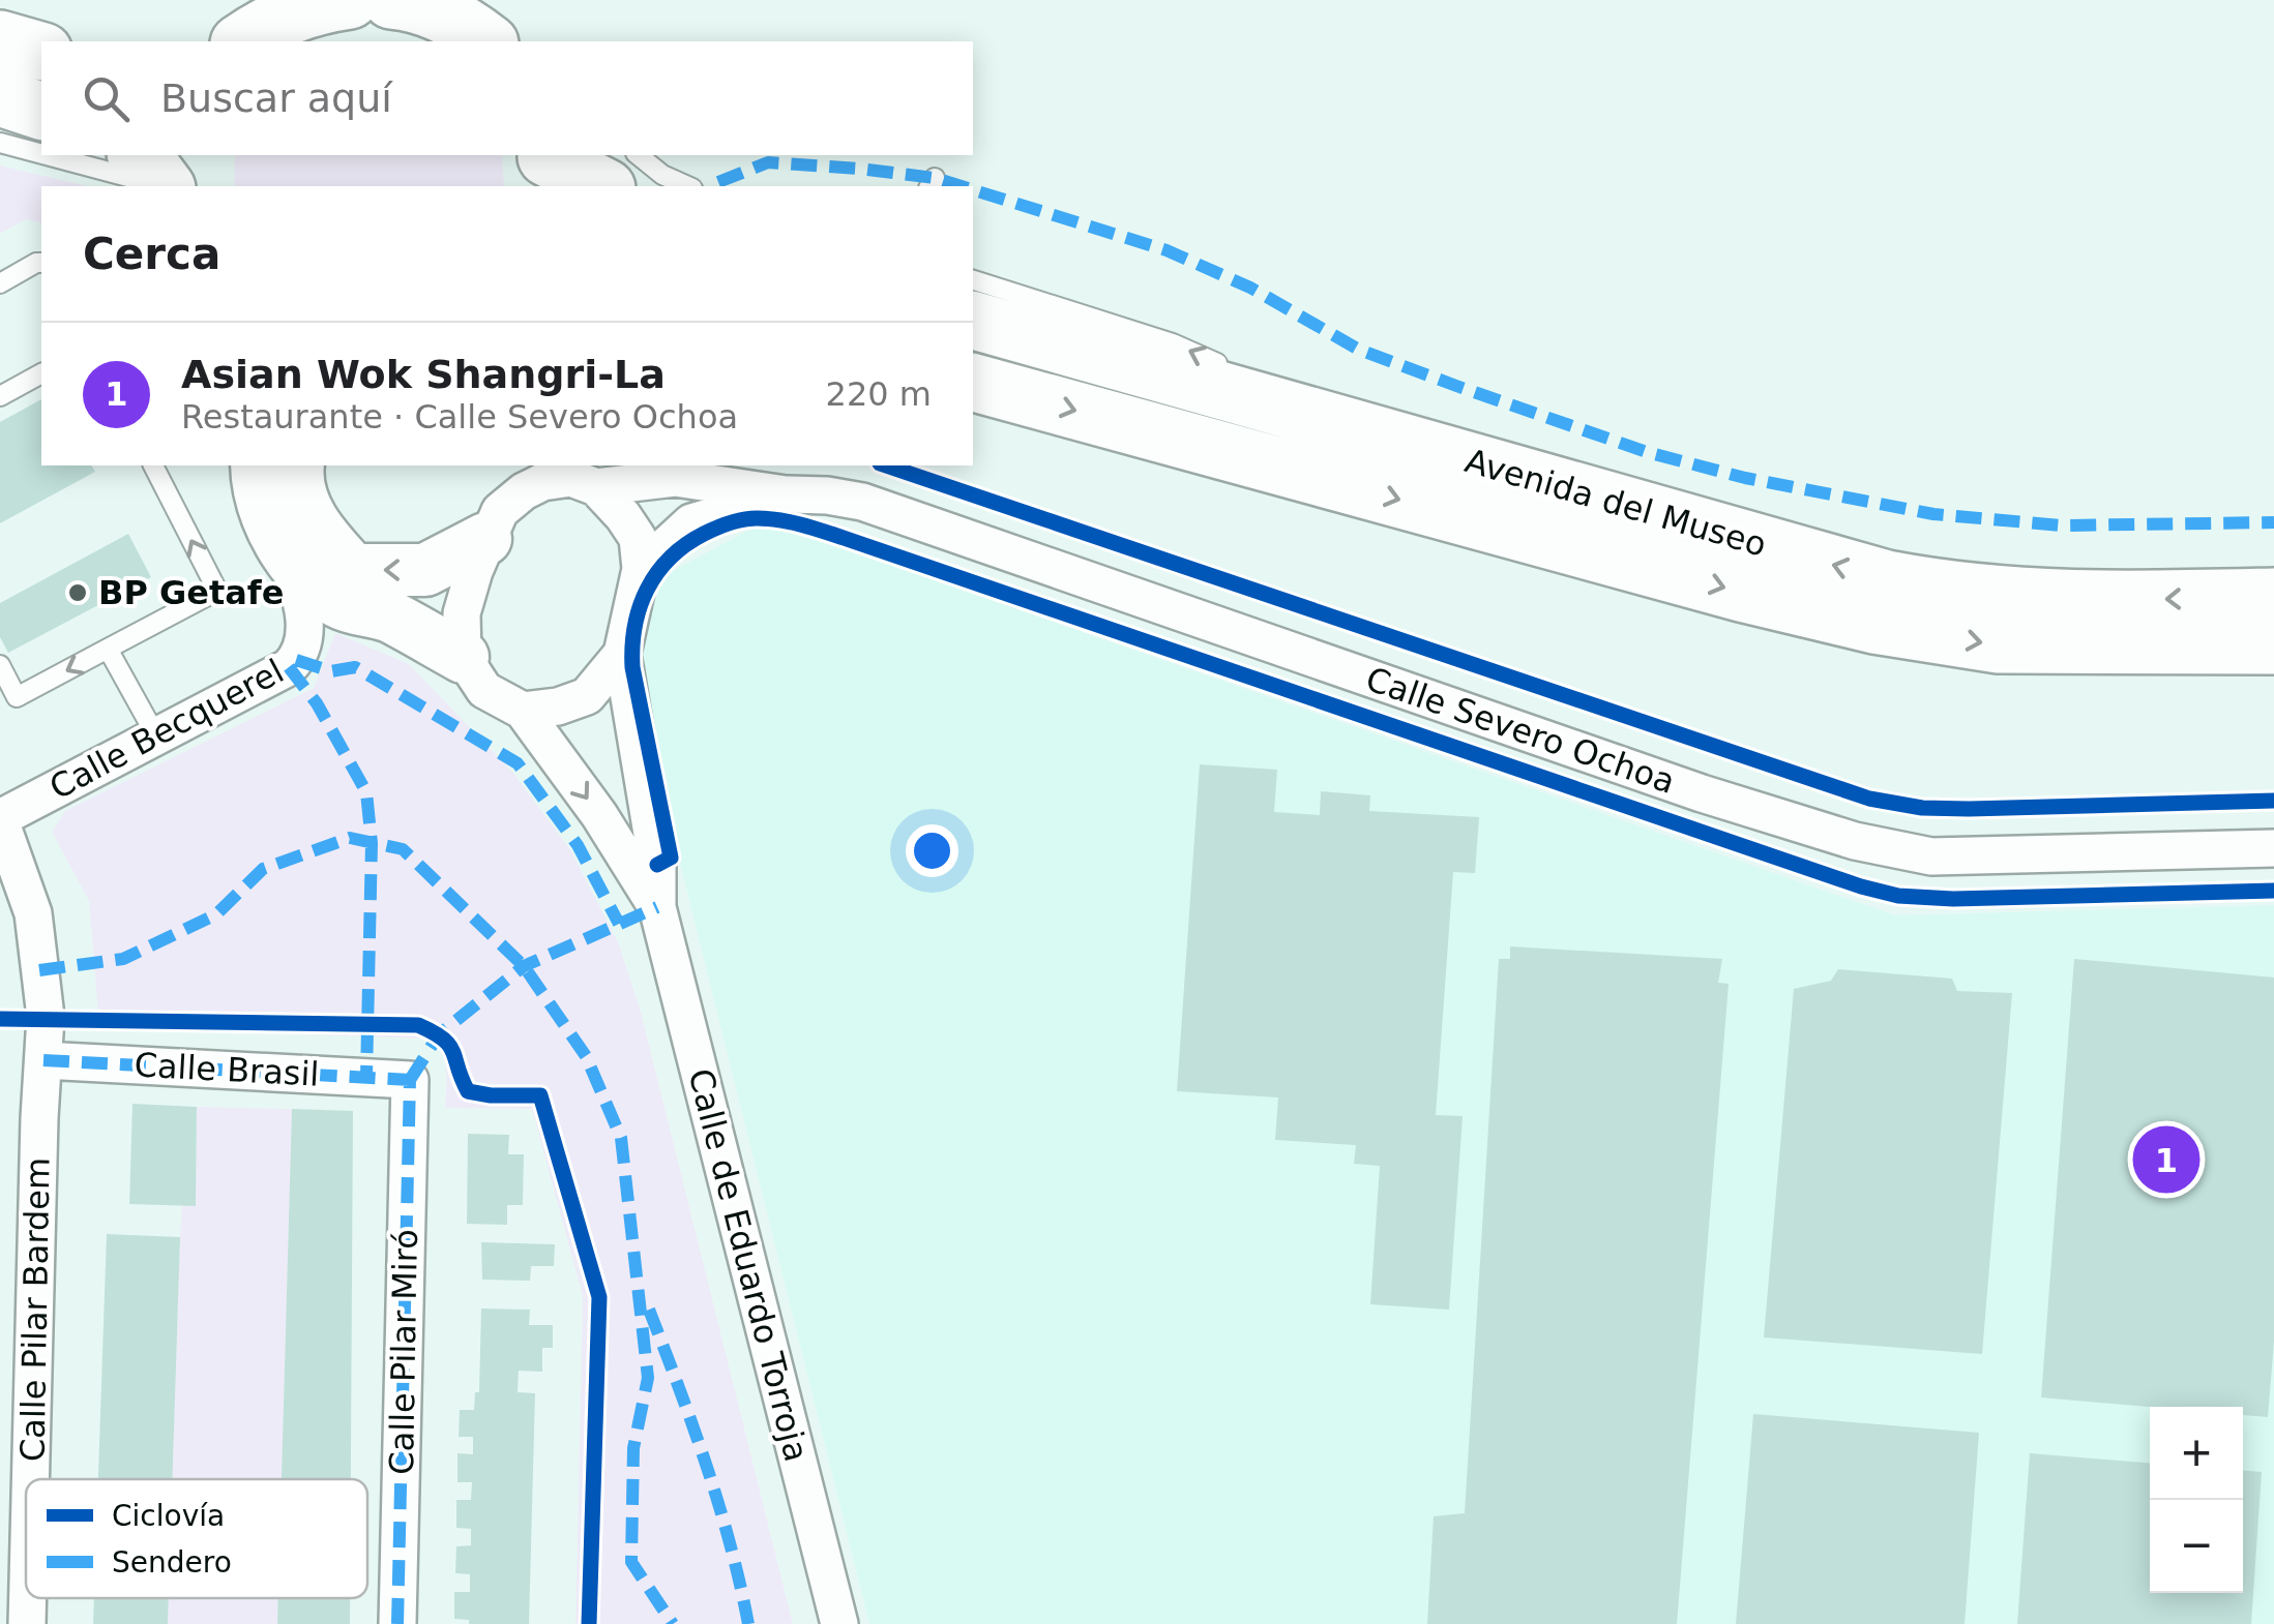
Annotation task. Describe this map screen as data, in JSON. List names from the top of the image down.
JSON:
{
  "streets": {
    "highway": ["Avenida del Museo"],
    "street": [
      "Calle Becquerel",
      "Calle Severo Ochoa",
      "Calle Brasil",
      "Calle de Eduardo Torroja",
      "Calle Pilar Bardem",
      "Calle Pilar Miró"
    ]
  },
  "crossings": [
    ["Calle Becquerel", "Calle Severo Ochoa"],
    ["Calle Becquerel", "Calle de Eduardo Torroja"],
    ["Calle Becquerel", "Calle Pilar Bardem"],
    ["Calle Severo Ochoa", "Calle de Eduardo Torroja"],
    ["Calle Brasil", "Calle Pilar Bardem"],
    ["Calle Brasil", "Calle Pilar Miró"]
  ],
  "places": ["BP Getafe"],
  "legend": ["Ciclovía", "Sendero"],
  "page": {
    "search": "Buscar aquí",
    "heading": "Cerca",
    "list": [
      {
        "mark": "1",
        "name": "Asian Wok Shangri-La",
        "note": "Restaurante · Calle Severo Ochoa",
        "value": "220 m"
      }
    ],
    "pins": "1",
    "map_buttons": ["+", "−"]
  }
}
